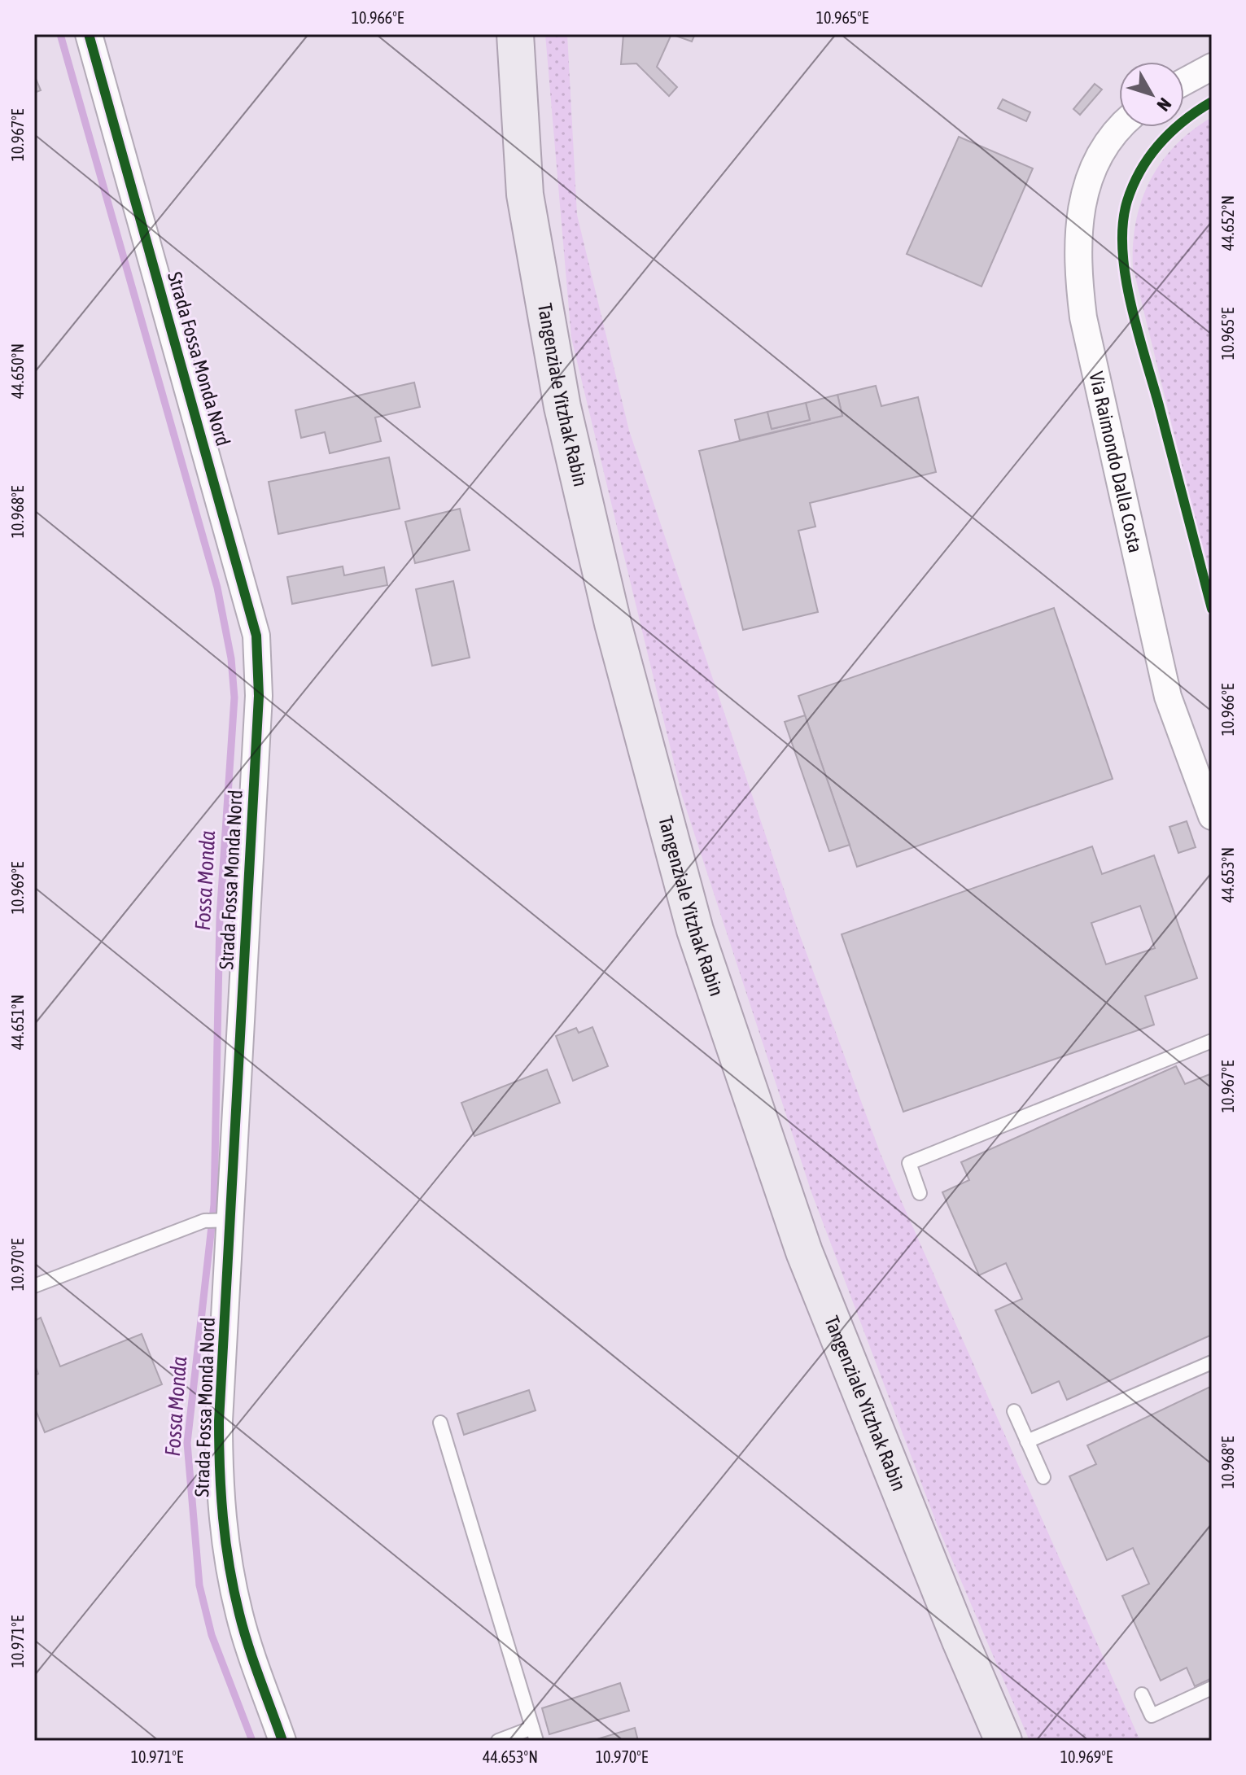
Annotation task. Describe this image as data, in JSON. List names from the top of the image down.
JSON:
{
  "streets": {
    "main road": ["Tangenziale Yitzhak Rabin"],
    "street": ["Strada Fossa Monda Nord", "Via Raimondo Dalla Costa"]
  },
  "water": ["Fossa Monda"],
  "north": "bottom right",
  "coordinates": [
    "10.966°E",
    "10.965°E",
    "10.967°E",
    "44.652°N",
    "44.650°N",
    "10.968°E",
    "44.653°N",
    "10.969°E",
    "44.651°N",
    "10.970°E",
    "10.971°E"
  ]
}
